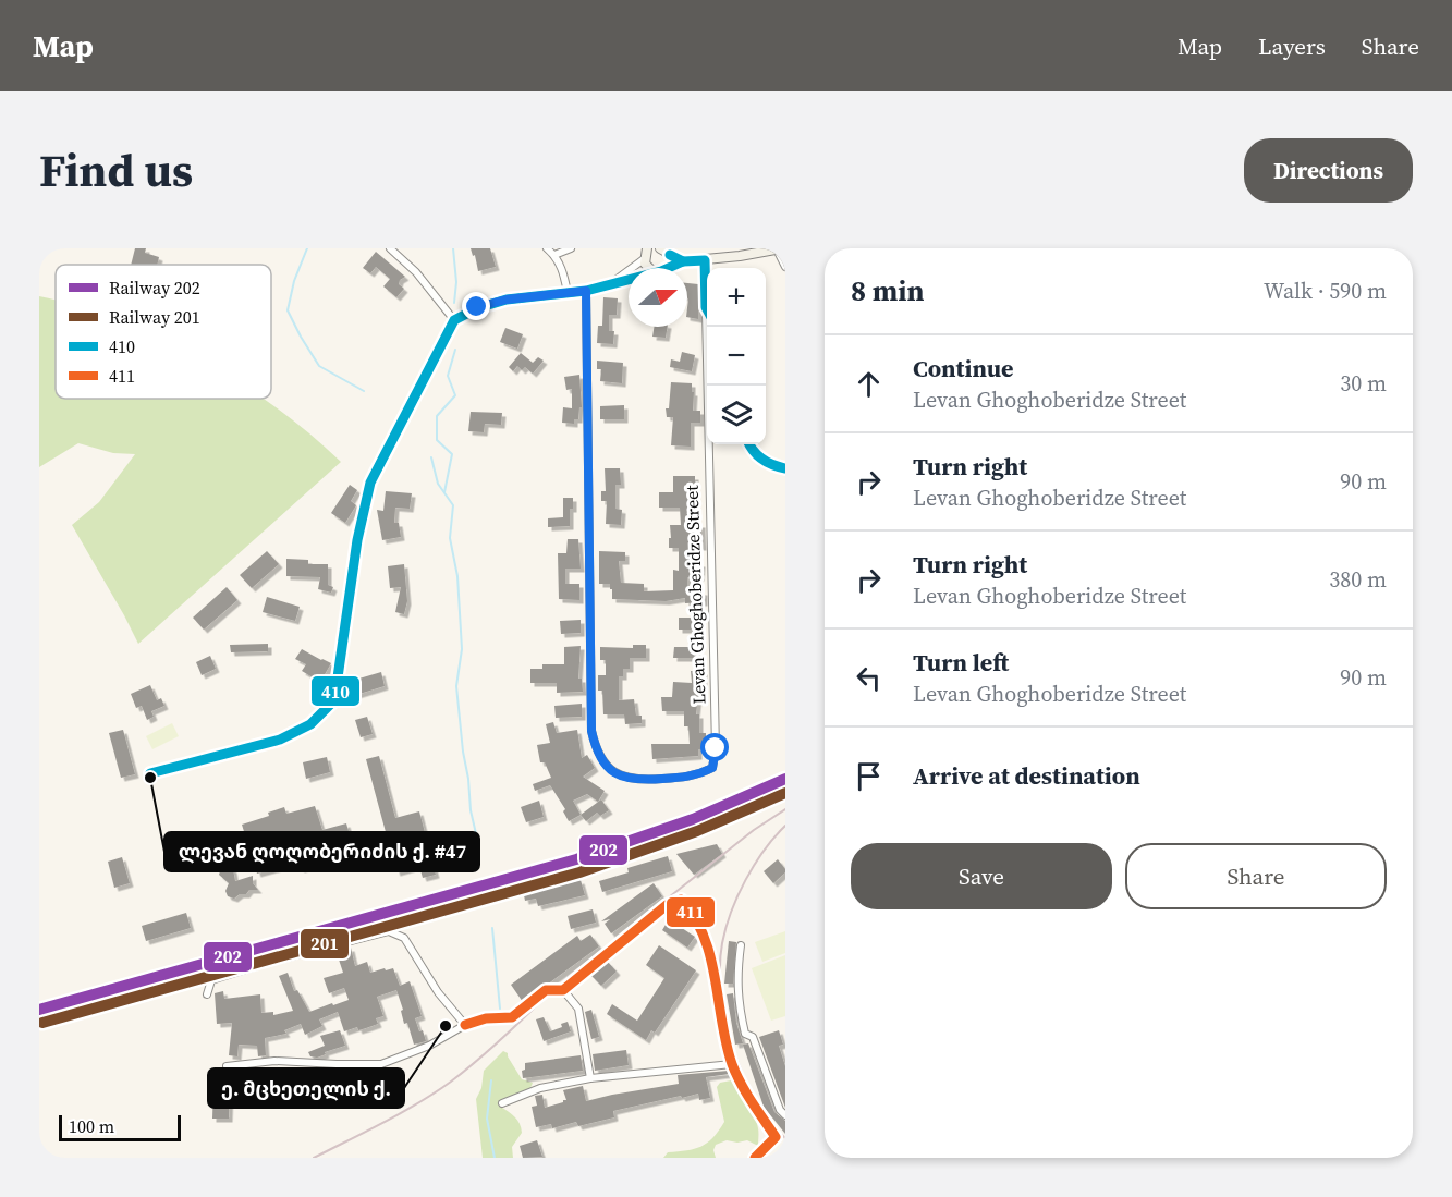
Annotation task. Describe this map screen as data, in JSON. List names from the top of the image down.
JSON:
{
  "streets": {
    "street": ["Levan Ghoghoberidze Street"]
  },
  "places": ["ლევან ღოღობერიძის ქ. #47", "ე. მცხეთელის ქ."],
  "lines": [
    "transit line 410",
    "rail line 202",
    "rail line 201",
    "transit line 411"
  ],
  "legend": [
    "Railway 202",
    "Railway 201",
    "410",
    "411"
  ],
  "scale_bar": "100 m",
  "north": "right",
  "page": {
    "header": "Map",
    "nav": ["Map", "Layers", "Share"],
    "title": "Find us",
    "buttons": [
      "Directions",
      ["Save", "Share"]
    ],
    "heading": ["8 min", "Walk · 590 m"],
    "map_buttons": ["+", "−"],
    "list": [
      ["Continue", "Levan Ghoghoberidze Street", "30 m"],
      ["Turn right", "Levan Ghoghoberidze Street", "90 m"],
      ["Turn right", "Levan Ghoghoberidze Street", "380 m"],
      ["Turn left", "Levan Ghoghoberidze Street", "90 m"],
      "Arrive at destination"
    ],
    "scale": "100 m"
  }
}
